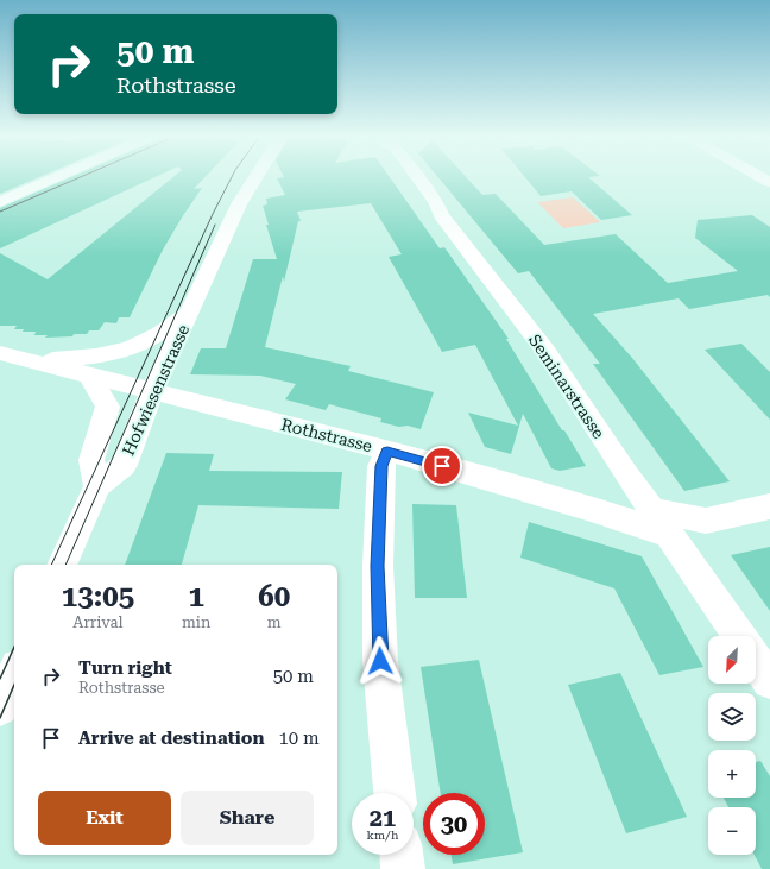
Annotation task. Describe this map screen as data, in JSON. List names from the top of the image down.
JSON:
{
  "streets": {
    "street": ["Seminarstrasse", "Hofwiesenstrasse", "Rothstrasse"]
  },
  "crossings": [
    ["Seminarstrasse", "Rothstrasse"],
    ["Hofwiesenstrasse", "Rothstrasse"]
  ],
  "north": "bottom left",
  "page": {
    "turn": ["50 m", "Rothstrasse"],
    "eta": [
      "13:05",
      "Arrival",
      "1",
      "min",
      "60",
      "m"
    ],
    "map_buttons": ["+", "−"],
    "list": [
      {
        "name": "Turn right",
        "note": "Rothstrasse",
        "value": "50 m"
      },
      {
        "name": "Arrive at destination",
        "value": "10 m"
      }
    ],
    "buttons": ["Exit", "Share"],
    "speed": "21 km/h",
    "limit": "30"
  }
}
